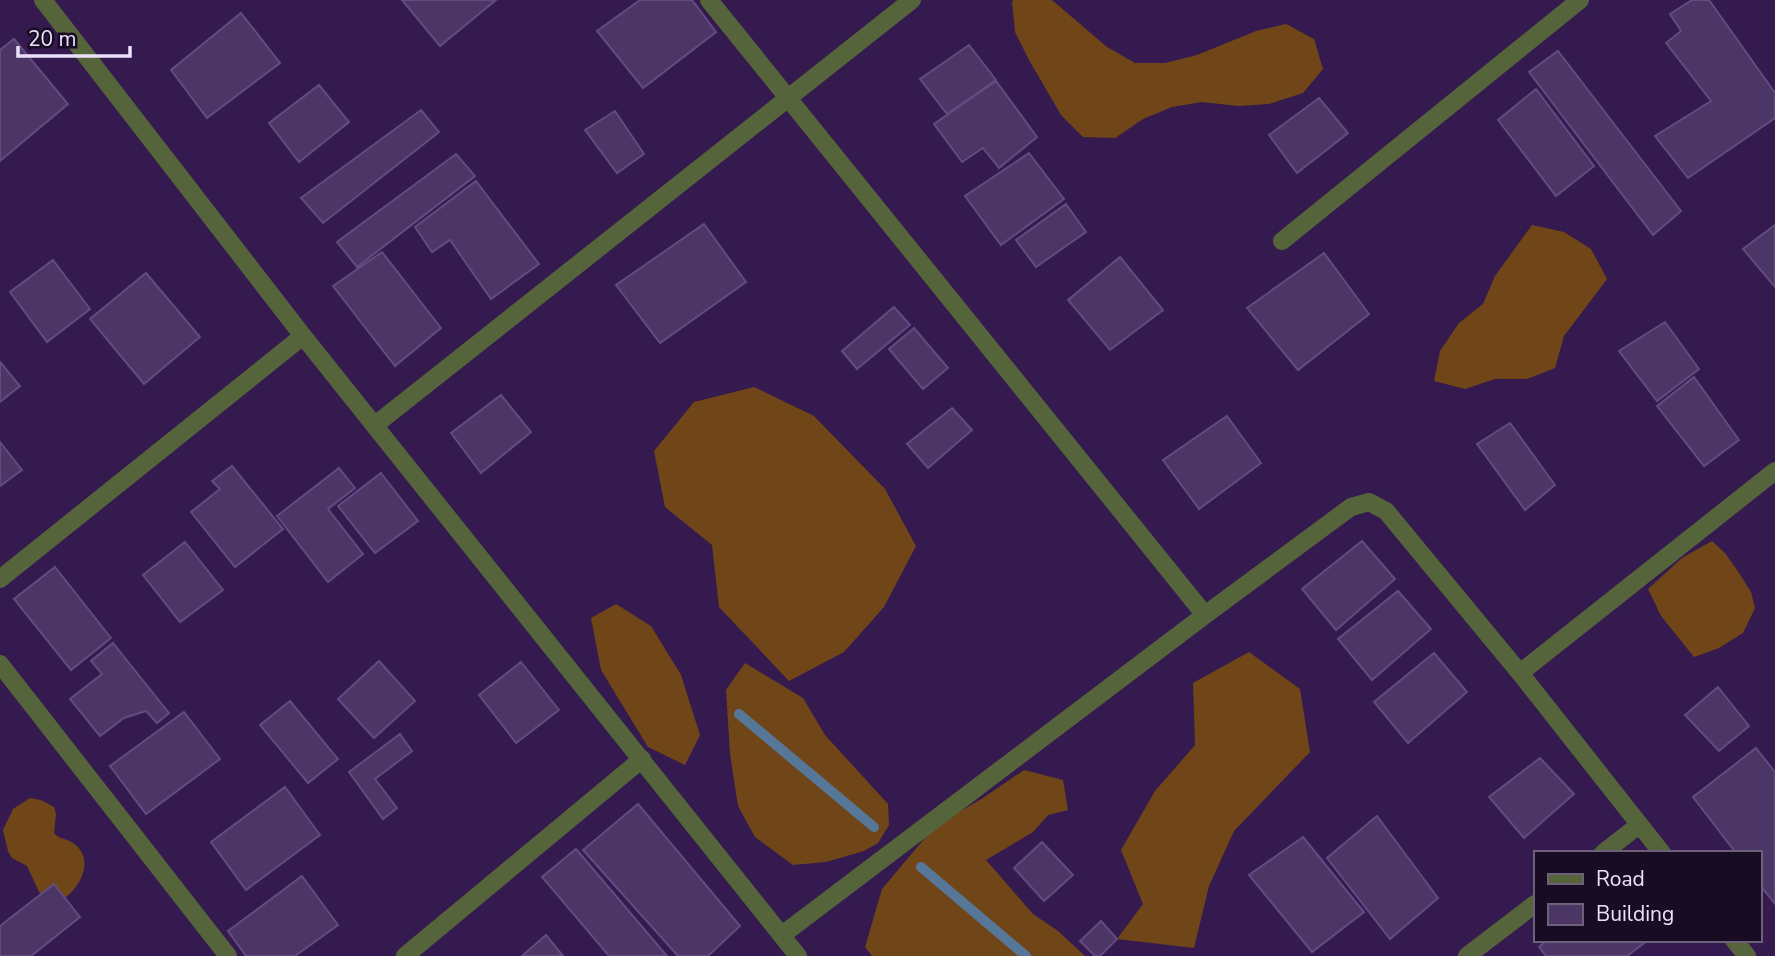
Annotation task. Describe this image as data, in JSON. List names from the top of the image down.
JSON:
{
  "legend": ["Road", "Building"],
  "scale_bar": "20 m"
}
